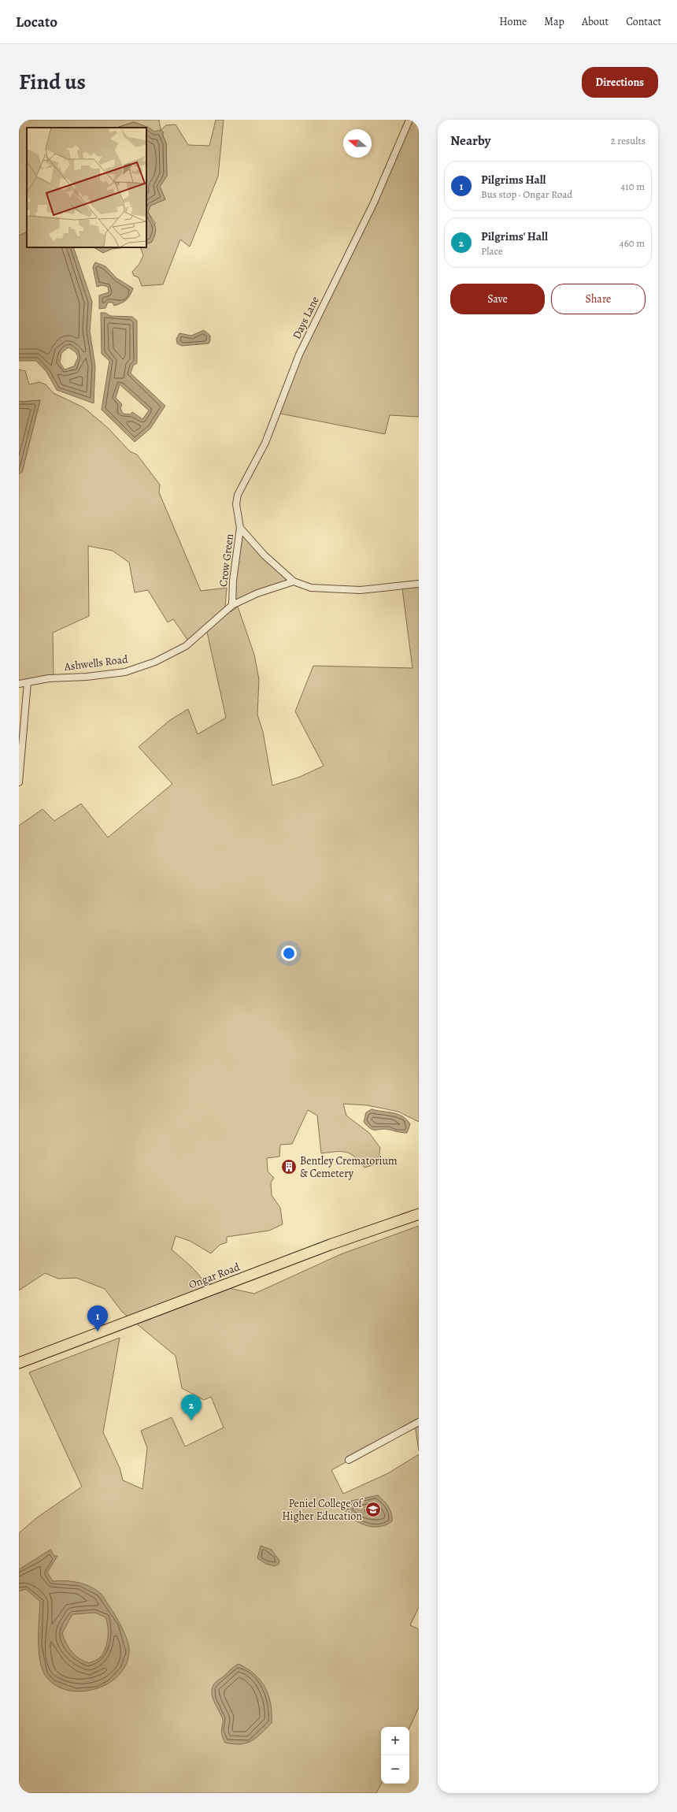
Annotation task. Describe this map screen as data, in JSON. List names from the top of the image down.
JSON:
{
  "streets": {
    "main road": ["Ongar Road"],
    "street": ["Days Lane", "Crow Green", "Ashwells Road"]
  },
  "crossings": [
    ["Days Lane", "Crow Green"],
    ["Crow Green", "Ashwells Road"]
  ],
  "places": {
    "building": ["Bentley Crematorium & Cemetery"],
    "school or university": ["Peniel College of Higher Education"]
  },
  "north": "left",
  "page": {
    "header": "Locato",
    "nav": [
      "Home",
      "Map",
      "About",
      "Contact"
    ],
    "title": "Find us",
    "buttons": [
      "Directions",
      ["Save", "Share"]
    ],
    "heading": ["Nearby", "2 results"],
    "list": [
      {
        "mark": "1",
        "name": "Pilgrims Hall",
        "note": "Bus stop · Ongar Road",
        "value": "410 m"
      },
      {
        "mark": "2",
        "name": "Pilgrims' Hall",
        "note": "Place",
        "value": "460 m"
      }
    ],
    "pins": ["1", "2"],
    "map_buttons": ["+", "−"]
  }
}
